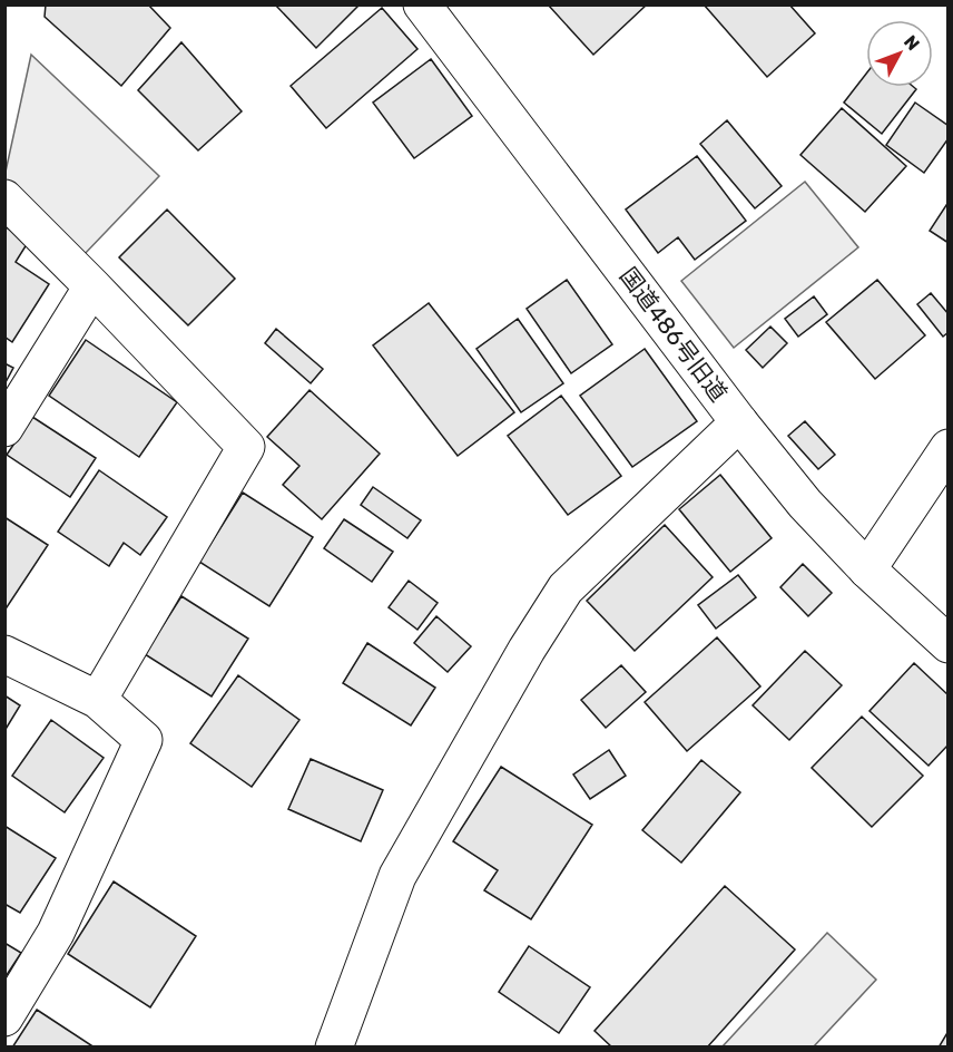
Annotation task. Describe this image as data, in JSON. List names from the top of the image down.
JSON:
{
  "streets": {
    "street": ["国道486号旧道"]
  },
  "north": "top right"
}
